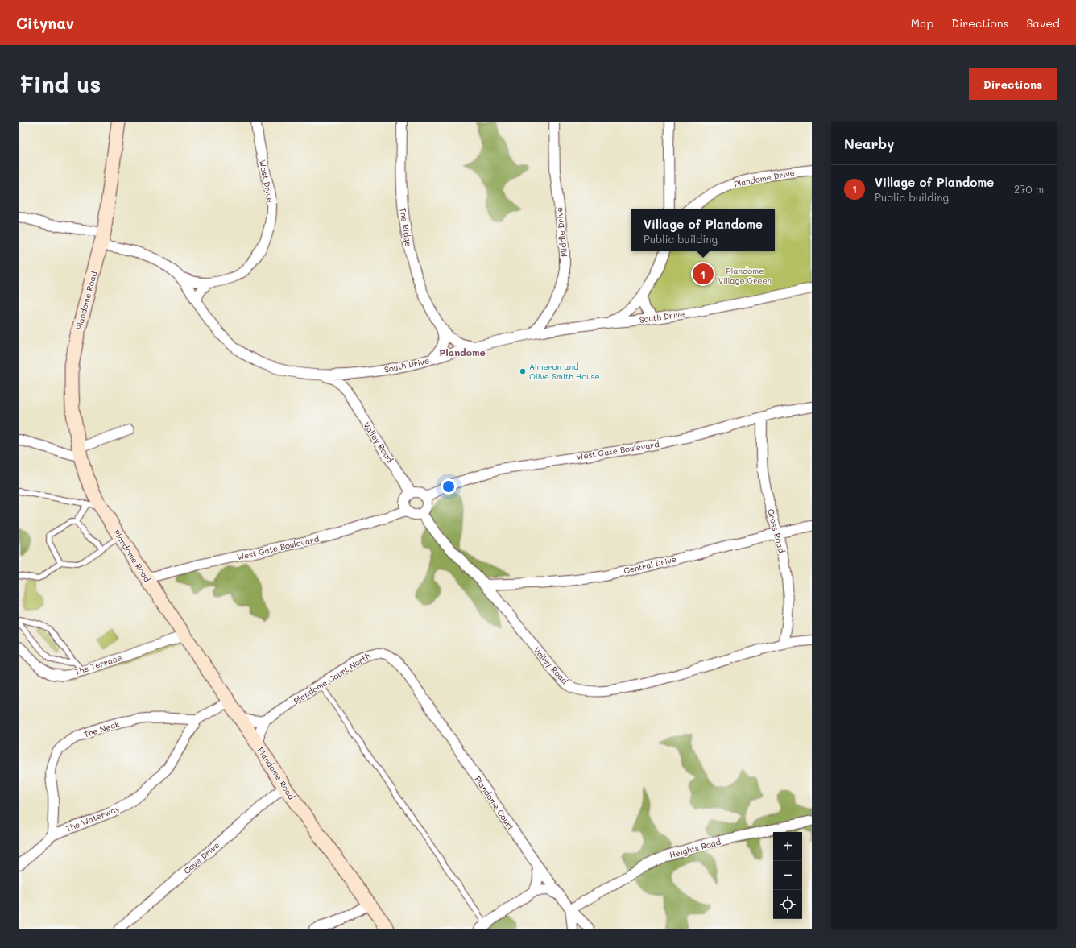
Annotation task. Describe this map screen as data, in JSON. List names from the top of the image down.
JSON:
{
  "streets": {
    "main road": ["Plandome Road"],
    "street": [
      "Plandome Drive",
      "West Drive",
      "The Ridge",
      "Middle Drive",
      "South Drive",
      "Valley Road",
      "West Gate Boulevard",
      "Cross Road",
      "Central Drive",
      "The Terrace",
      "Plandome Court North",
      "The Neck",
      "Plandome Court",
      "The Waterway",
      "Heights Road",
      "Cove Drive"
    ]
  },
  "crossings": [
    ["West Drive", "South Drive"],
    ["The Ridge", "South Drive"],
    ["Middle Drive", "South Drive"],
    ["Plandome Road", "South Drive"],
    ["Plandome Road", "West Gate Boulevard"],
    ["Plandome Road", "The Terrace"],
    ["Plandome Road", "The Waterway"],
    ["Plandome Road", "Cove Drive"],
    ["South Drive", "Valley Road"],
    ["Valley Road", "West Gate Boulevard"],
    ["Valley Road", "Cross Road"],
    ["Valley Road", "Central Drive"],
    ["West Gate Boulevard", "Cross Road"],
    ["Cross Road", "Central Drive"],
    ["Plandome Court North", "Plandome Court"],
    ["The Neck", "The Waterway"],
    ["Plandome Court", "Heights Road"]
  ],
  "districts": ["Plandome"],
  "parks": ["Plandome Village Green"],
  "places": ["Almeron and Olive Smith House"],
  "page": {
    "header": "Citynav",
    "nav": ["Map", "Directions", "Saved"],
    "buttons": "Directions",
    "title": "Find us",
    "heading": "Nearby",
    "list": [
      {
        "mark": "1",
        "name": "Village of Plandome",
        "note": "Public building",
        "value": "270 m"
      }
    ],
    "popup": ["Village of Plandome", "Public building"],
    "pins": "1",
    "map_buttons": ["+", "−"]
  }
}
